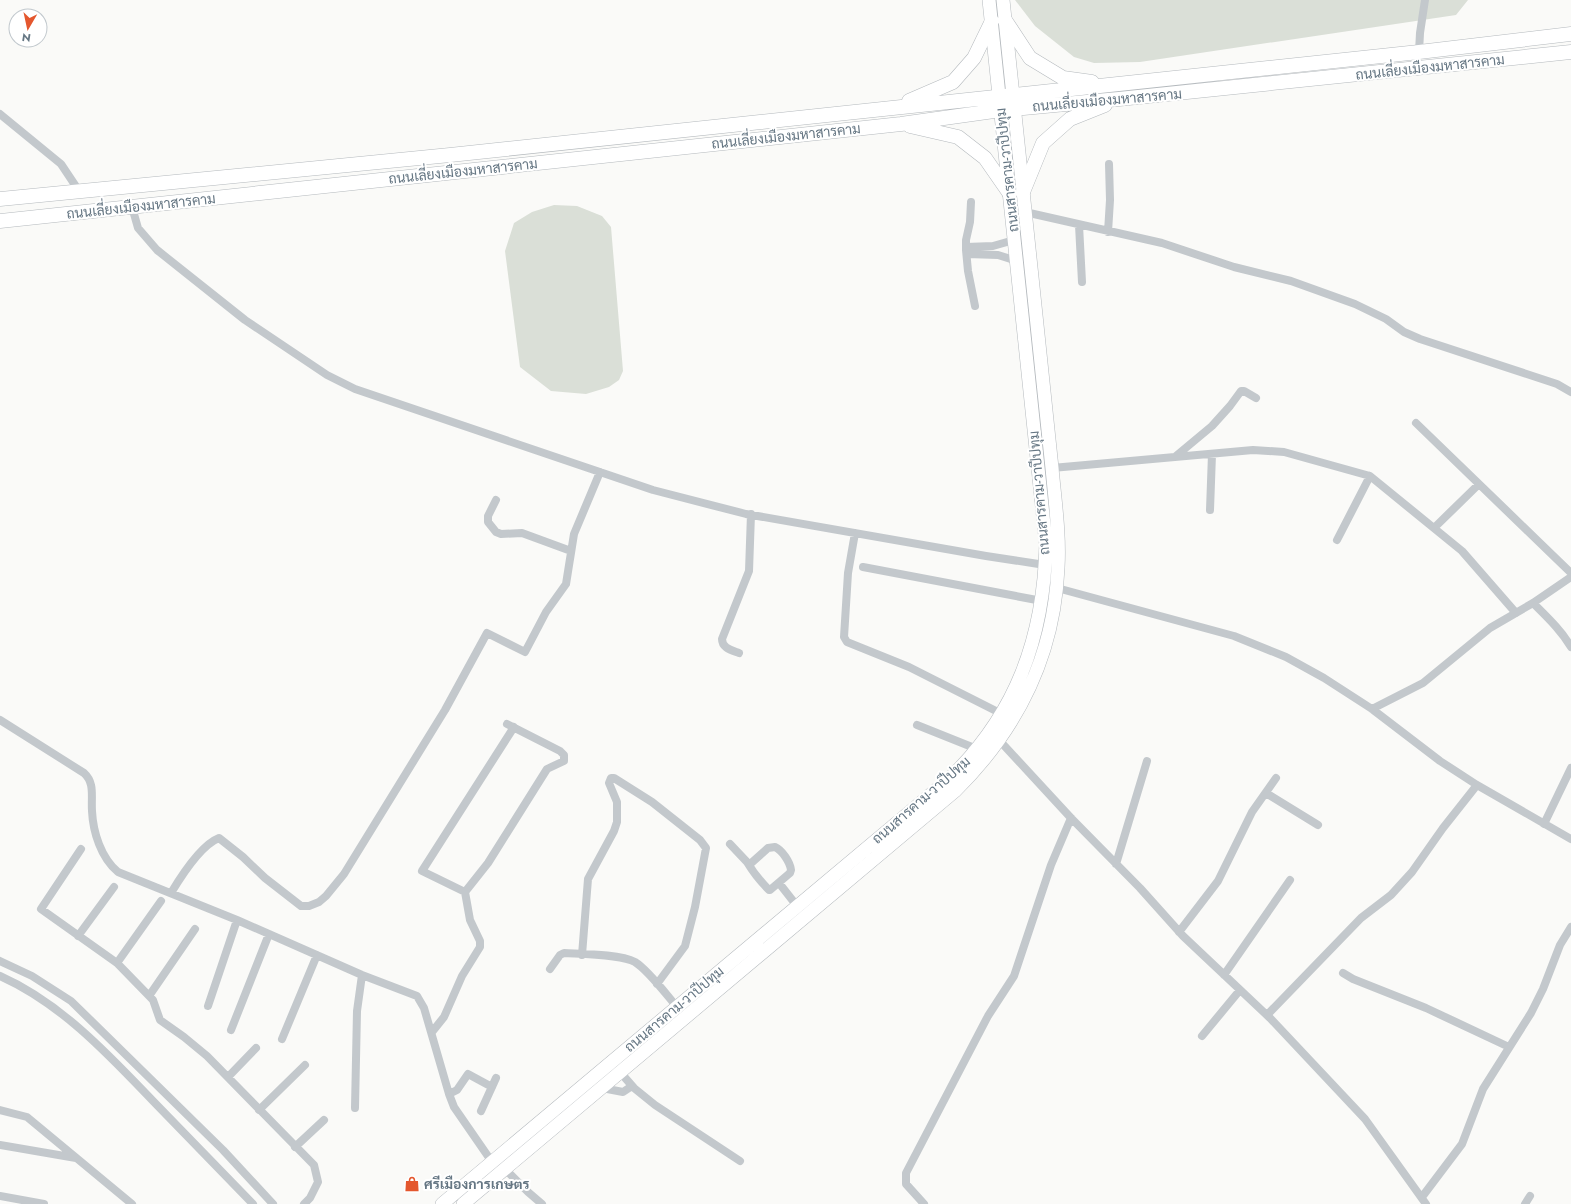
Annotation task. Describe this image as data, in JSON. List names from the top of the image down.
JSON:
{
  "streets": {
    "highway": ["ถนนเลี่ยงเมืองมหาสารคาม"],
    "main road": ["ถนนสารคาม-วาปีปทุม"]
  },
  "crossings": [
    ["ถนนเลี่ยงเมืองมหาสารคาม", "ถนนสารคาม-วาปีปทุม"]
  ],
  "places": {
    "shop": ["ศรีเมืองการเกษตร"]
  },
  "north": "bottom"
}
